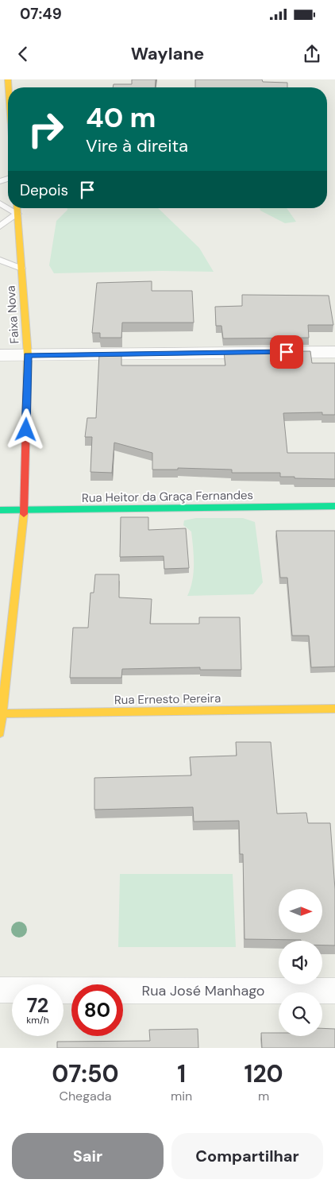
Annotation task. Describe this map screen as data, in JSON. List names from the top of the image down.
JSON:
{
  "streets": {
    "main road": ["Faixa Nova", "Rua Heitor da Graça Fernandes", "Rua Ernesto Pereira"],
    "street": ["Rua José Manhago"]
  },
  "crossings": [
    ["Faixa Nova", "Rua Heitor da Graça Fernandes"],
    ["Faixa Nova", "Rua Ernesto Pereira"]
  ],
  "north": "right",
  "page": {
    "status": "07:49",
    "header": "Waylane",
    "turn": ["40 m", "Vire à direita"],
    "then": "Depois",
    "speed": "72 km/h",
    "limit": "80",
    "eta": [
      "07:50",
      "Chegada",
      "1",
      "min",
      "120",
      "m"
    ],
    "buttons": ["Sair", "Compartilhar"]
  }
}
